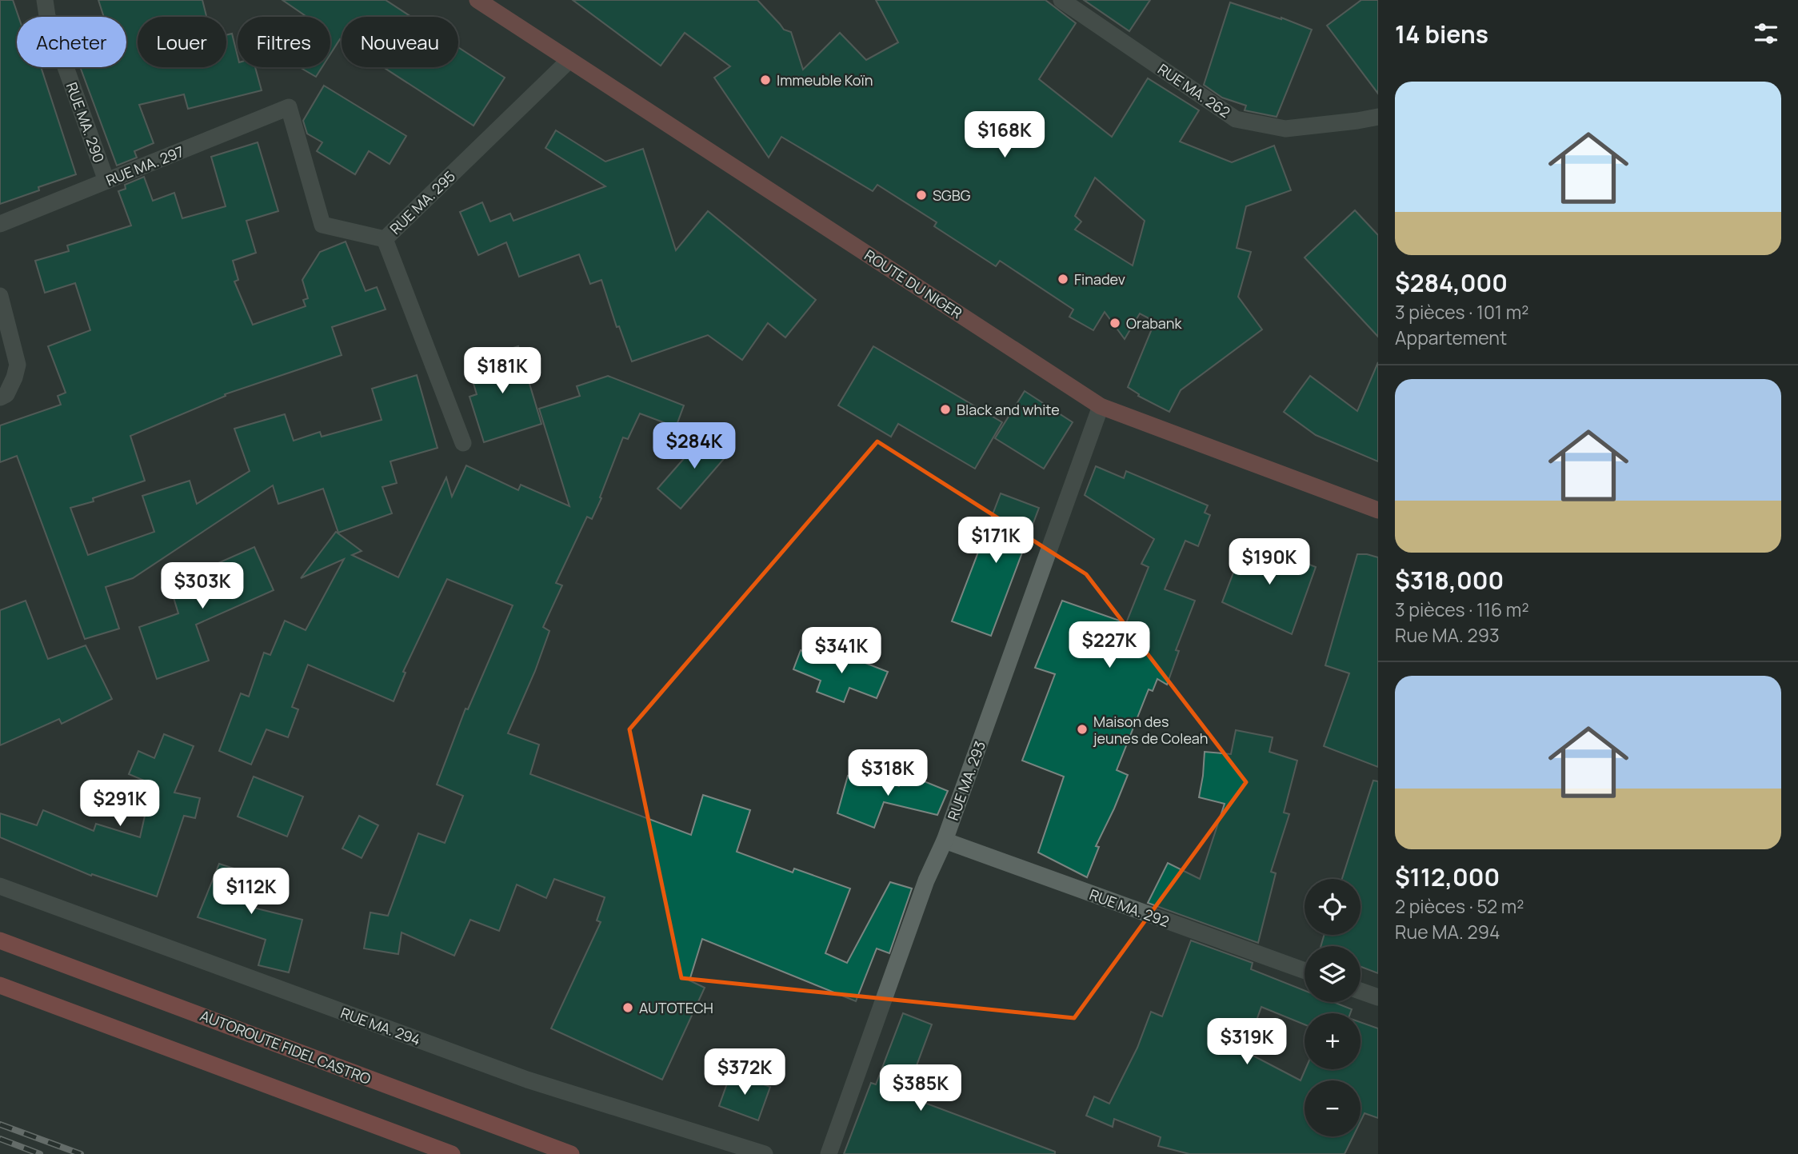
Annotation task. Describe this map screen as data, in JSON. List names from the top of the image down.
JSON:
{
  "streets": {
    "highway": ["AUTOROUTE FIDEL CASTRO"],
    "main road": ["ROUTE DU NIGER"],
    "street": [
      "RUE MA. 262",
      "RUE MA. 290",
      "RUE MA. 297",
      "RUE MA. 295",
      "RUE MA. 293",
      "RUE MA. 292",
      "RUE MA. 294"
    ]
  },
  "crossings": [
    ["RUE MA. 290", "RUE MA. 297"],
    ["RUE MA. 297", "RUE MA. 295"],
    ["RUE MA. 295", "ROUTE DU NIGER"],
    ["ROUTE DU NIGER", "RUE MA. 293"],
    ["RUE MA. 293", "RUE MA. 292"]
  ],
  "places": [
    "Immeuble Koïn",
    "SGBG",
    "Finadev",
    "Orabank",
    "Black and white",
    "Maison des jeunes de Coleah",
    "AUTOTECH"
  ],
  "page": {
    "heading": "14 biens",
    "chip": [
      "Acheter",
      "Louer",
      "Filtres",
      "Nouveau"
    ],
    "list": [
      {
        "name": "$284,000",
        "note": "3 pièces · 101 m² · Appartement"
      },
      {
        "name": "$318,000",
        "note": "3 pièces · 116 m² · Rue MA. 293"
      },
      {
        "name": "$112,000",
        "note": "2 pièces · 52 m² · Rue MA. 294"
      }
    ],
    "price": [
      "$168K",
      "$181K",
      "$284K",
      "$171K",
      "$190K",
      "$303K",
      "$227K",
      "$341K",
      "$318K",
      "$291K",
      "$112K",
      "$319K",
      "$372K",
      "$385K"
    ],
    "map_buttons": ["+", "−"]
  }
}
